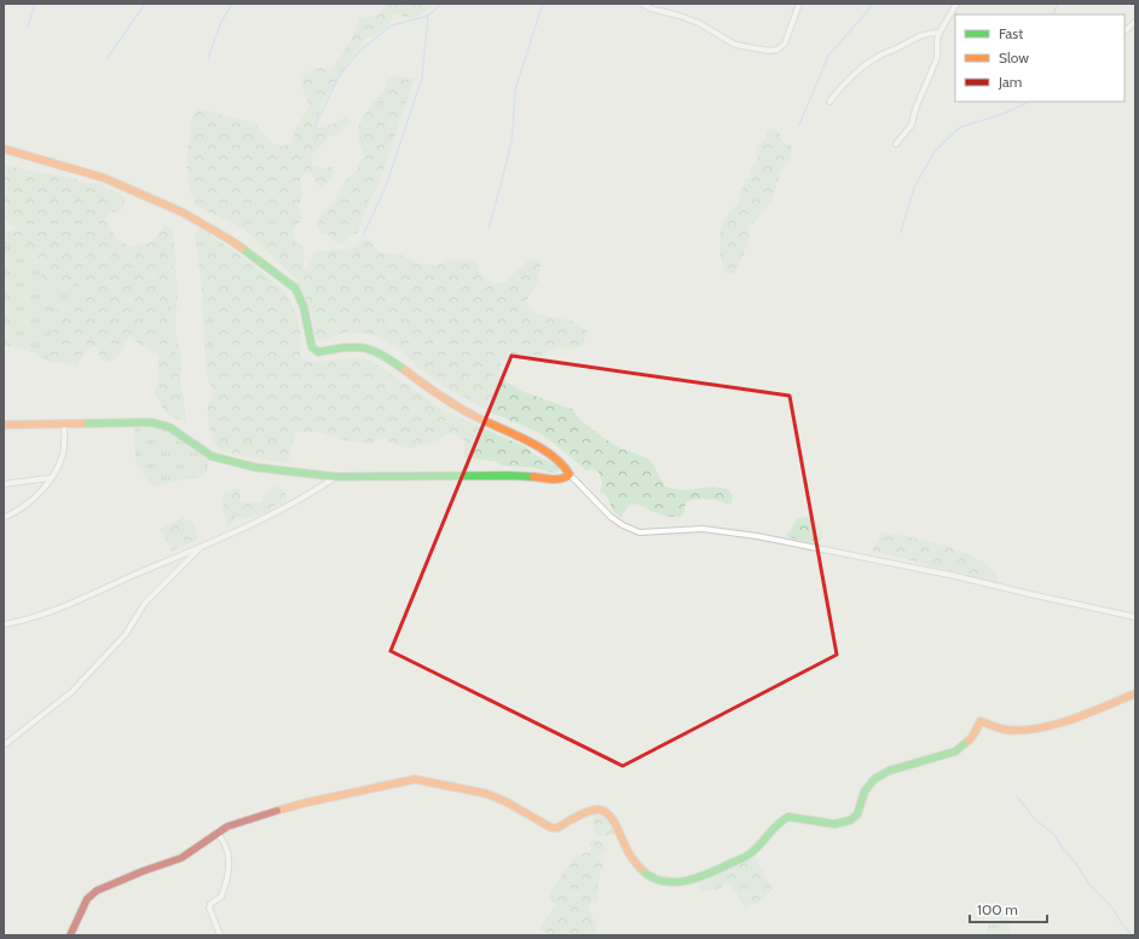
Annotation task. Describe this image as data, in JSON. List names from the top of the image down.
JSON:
{
  "legend": ["Fast", "Slow", "Jam"],
  "scale_bar": "100 m"
}
